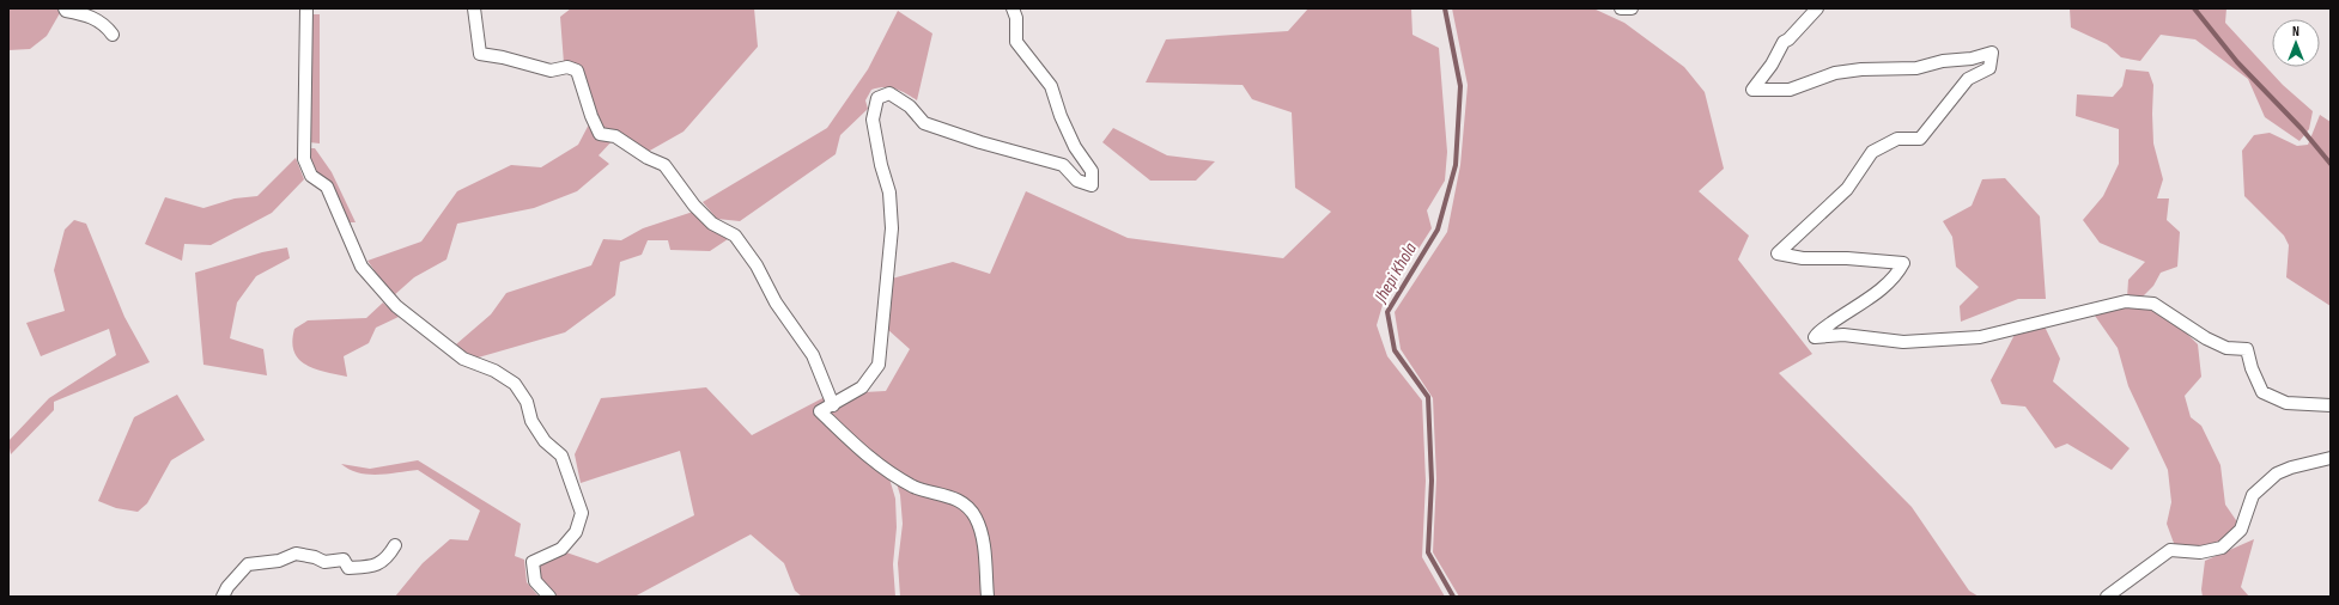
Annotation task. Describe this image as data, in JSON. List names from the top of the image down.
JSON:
{
  "water": ["Jhepi Khola"],
  "north": "top"
}
